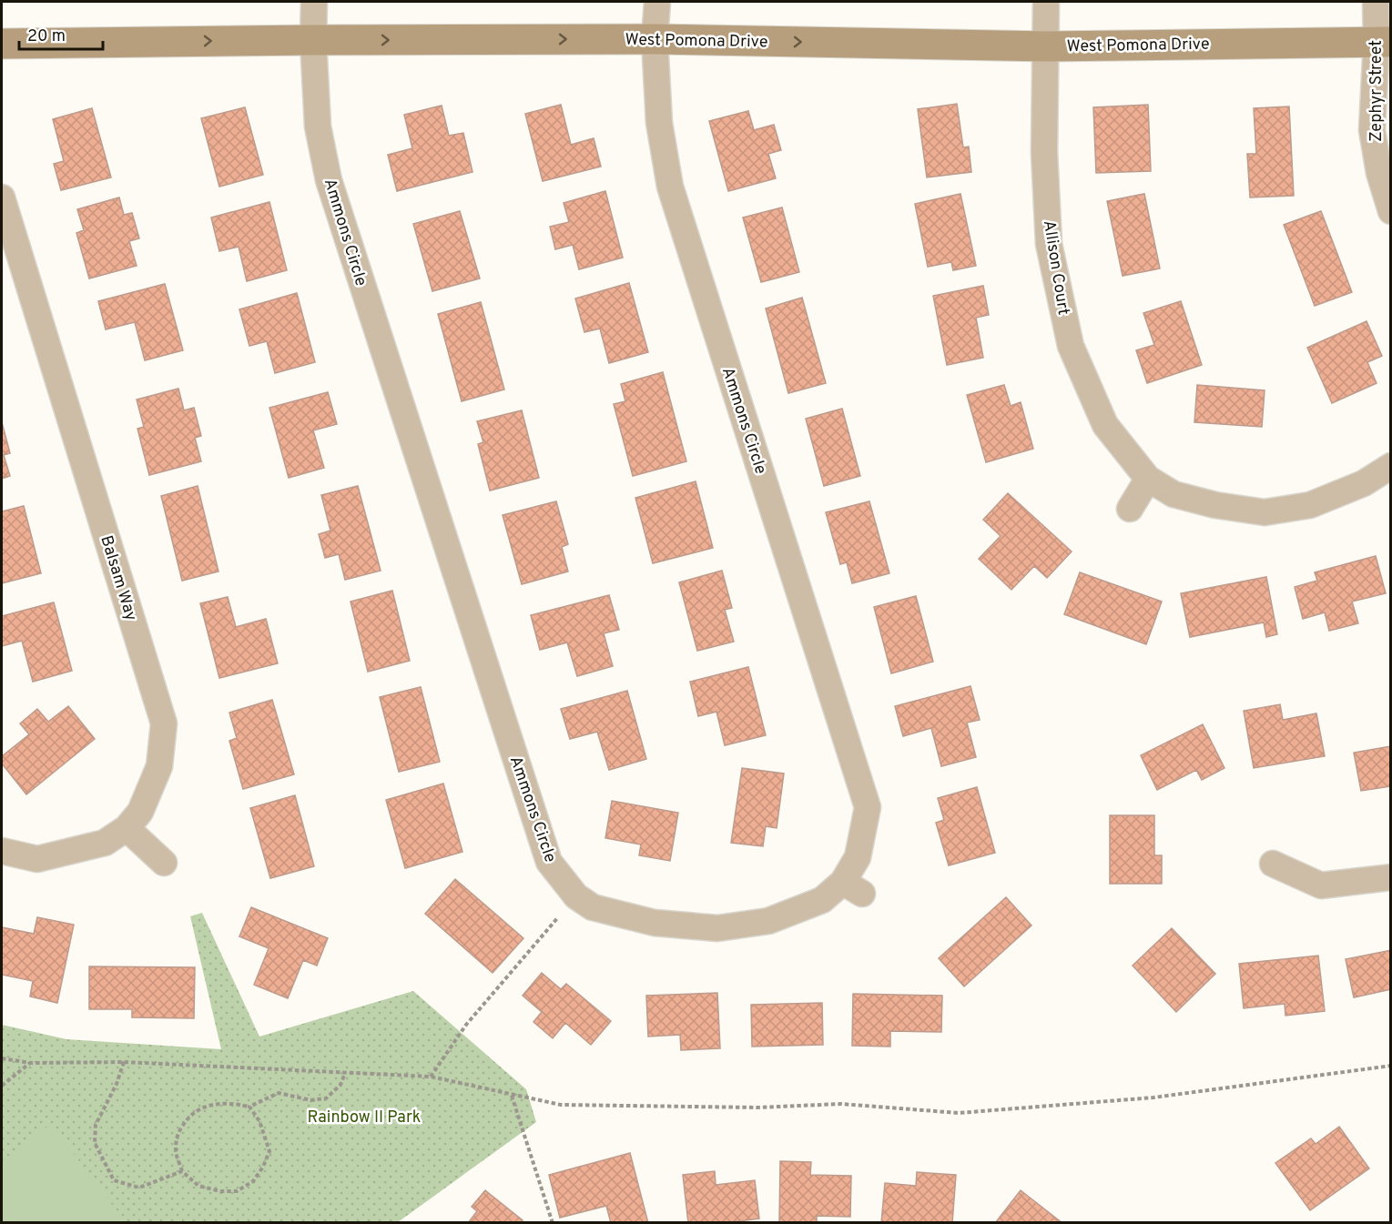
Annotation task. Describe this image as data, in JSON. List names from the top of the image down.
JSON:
{
  "streets": {
    "street": [
      "West Pomona Drive",
      "Zephyr Street",
      "Ammons Circle",
      "Allison Court",
      "Balsam Way"
    ]
  },
  "crossings": [
    ["West Pomona Drive", "Zephyr Street"],
    ["West Pomona Drive", "Ammons Circle"],
    ["West Pomona Drive", "Allison Court"]
  ],
  "one_way": ["West Pomona Drive"],
  "parks": ["Rainbow II Park"],
  "scale_bar": "20 m"
}
